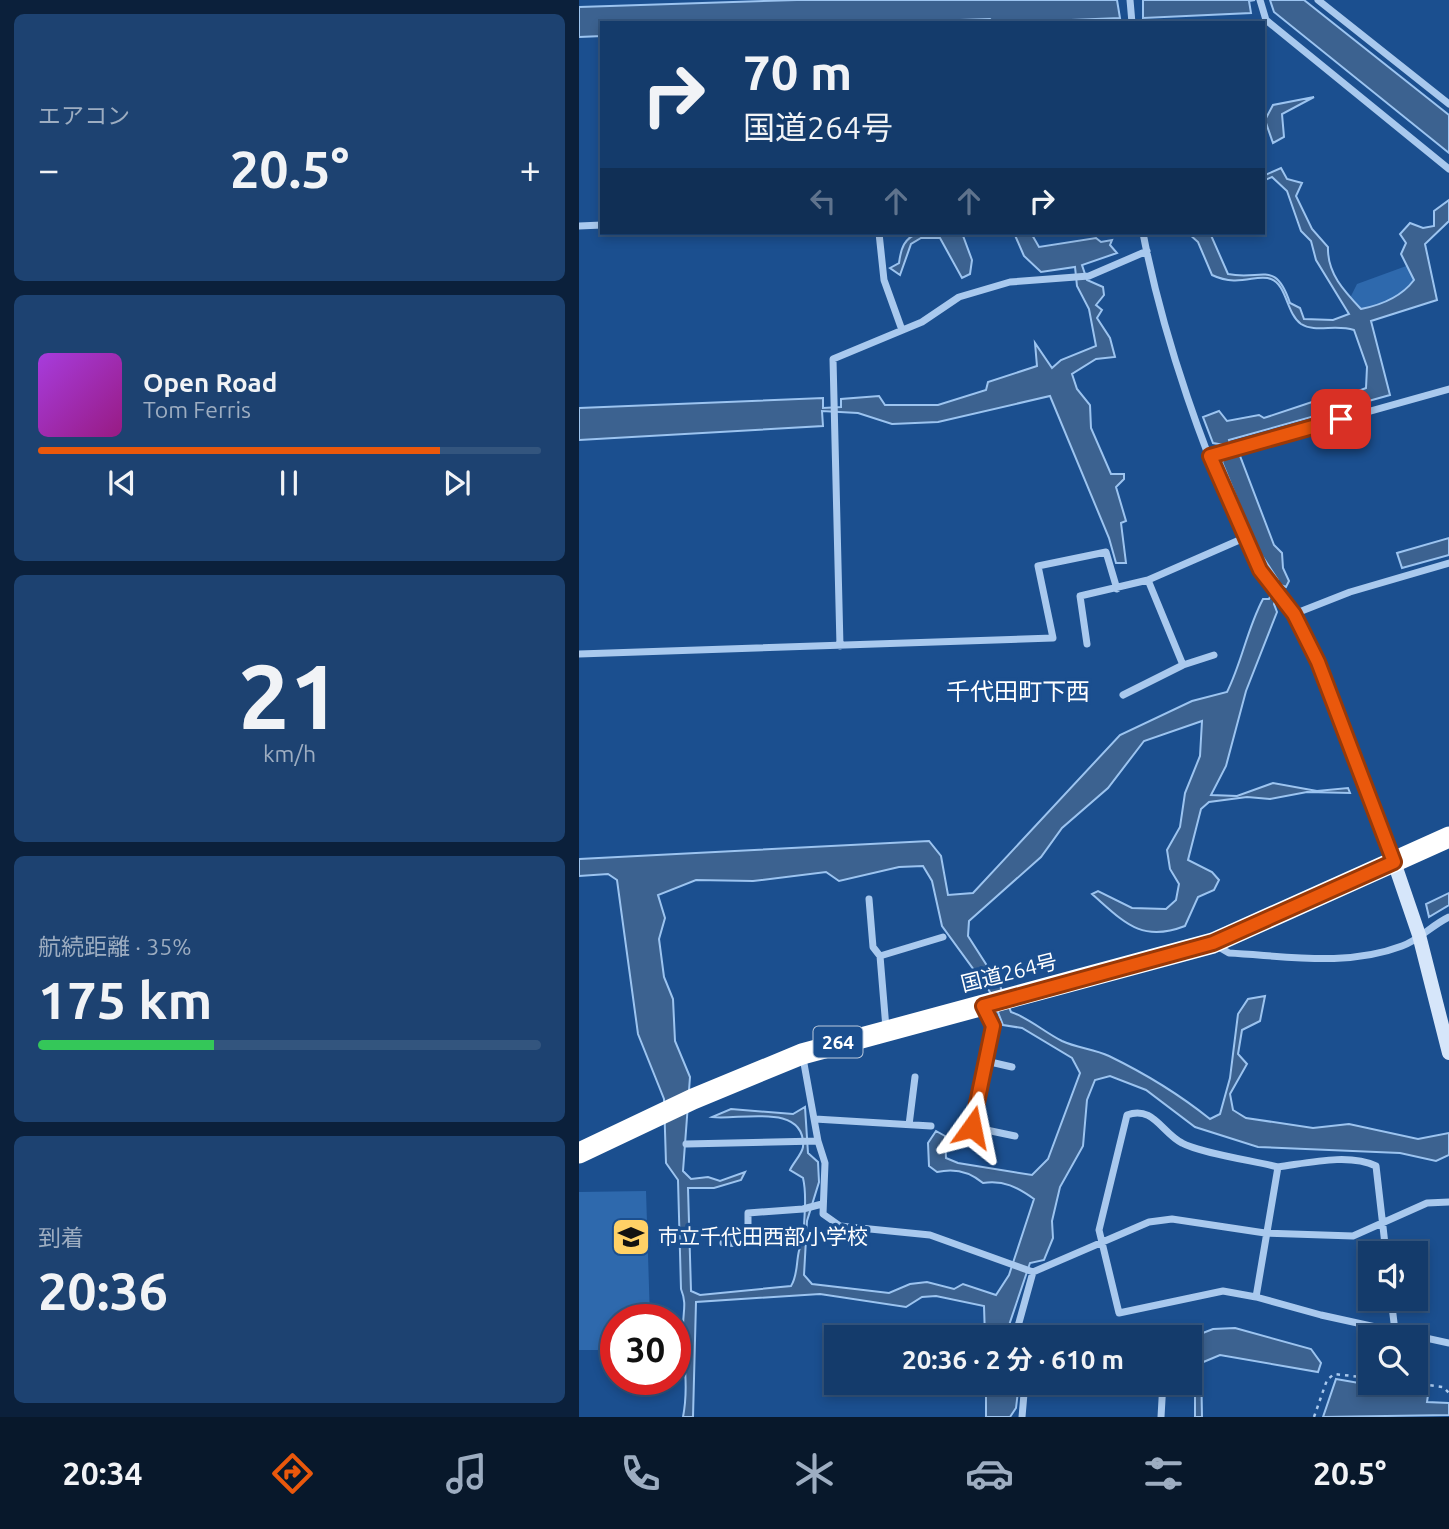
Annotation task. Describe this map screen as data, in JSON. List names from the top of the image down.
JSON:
{
  "streets": {
    "highway": ["国道264号", "264"]
  },
  "districts": ["千代田町下西"],
  "places": {
    "school or university": ["市立千代田西部小学校"]
  },
  "page": {
    "tile": [
      "エアコン",
      ["21", "km/h"],
      ["航続距離 · 35%", "175 km"],
      ["到着", "20:36"]
    ],
    "turn": ["70 m", "国道264号"],
    "heat": ["−", "20.5°", "+"],
    "song": ["Open Road", "Tom Ferris"],
    "limit": "30",
    "trip": "20:36 · 2 分 · 610 m",
    "tabs": ["20:34", "20.5°"]
  }
}
